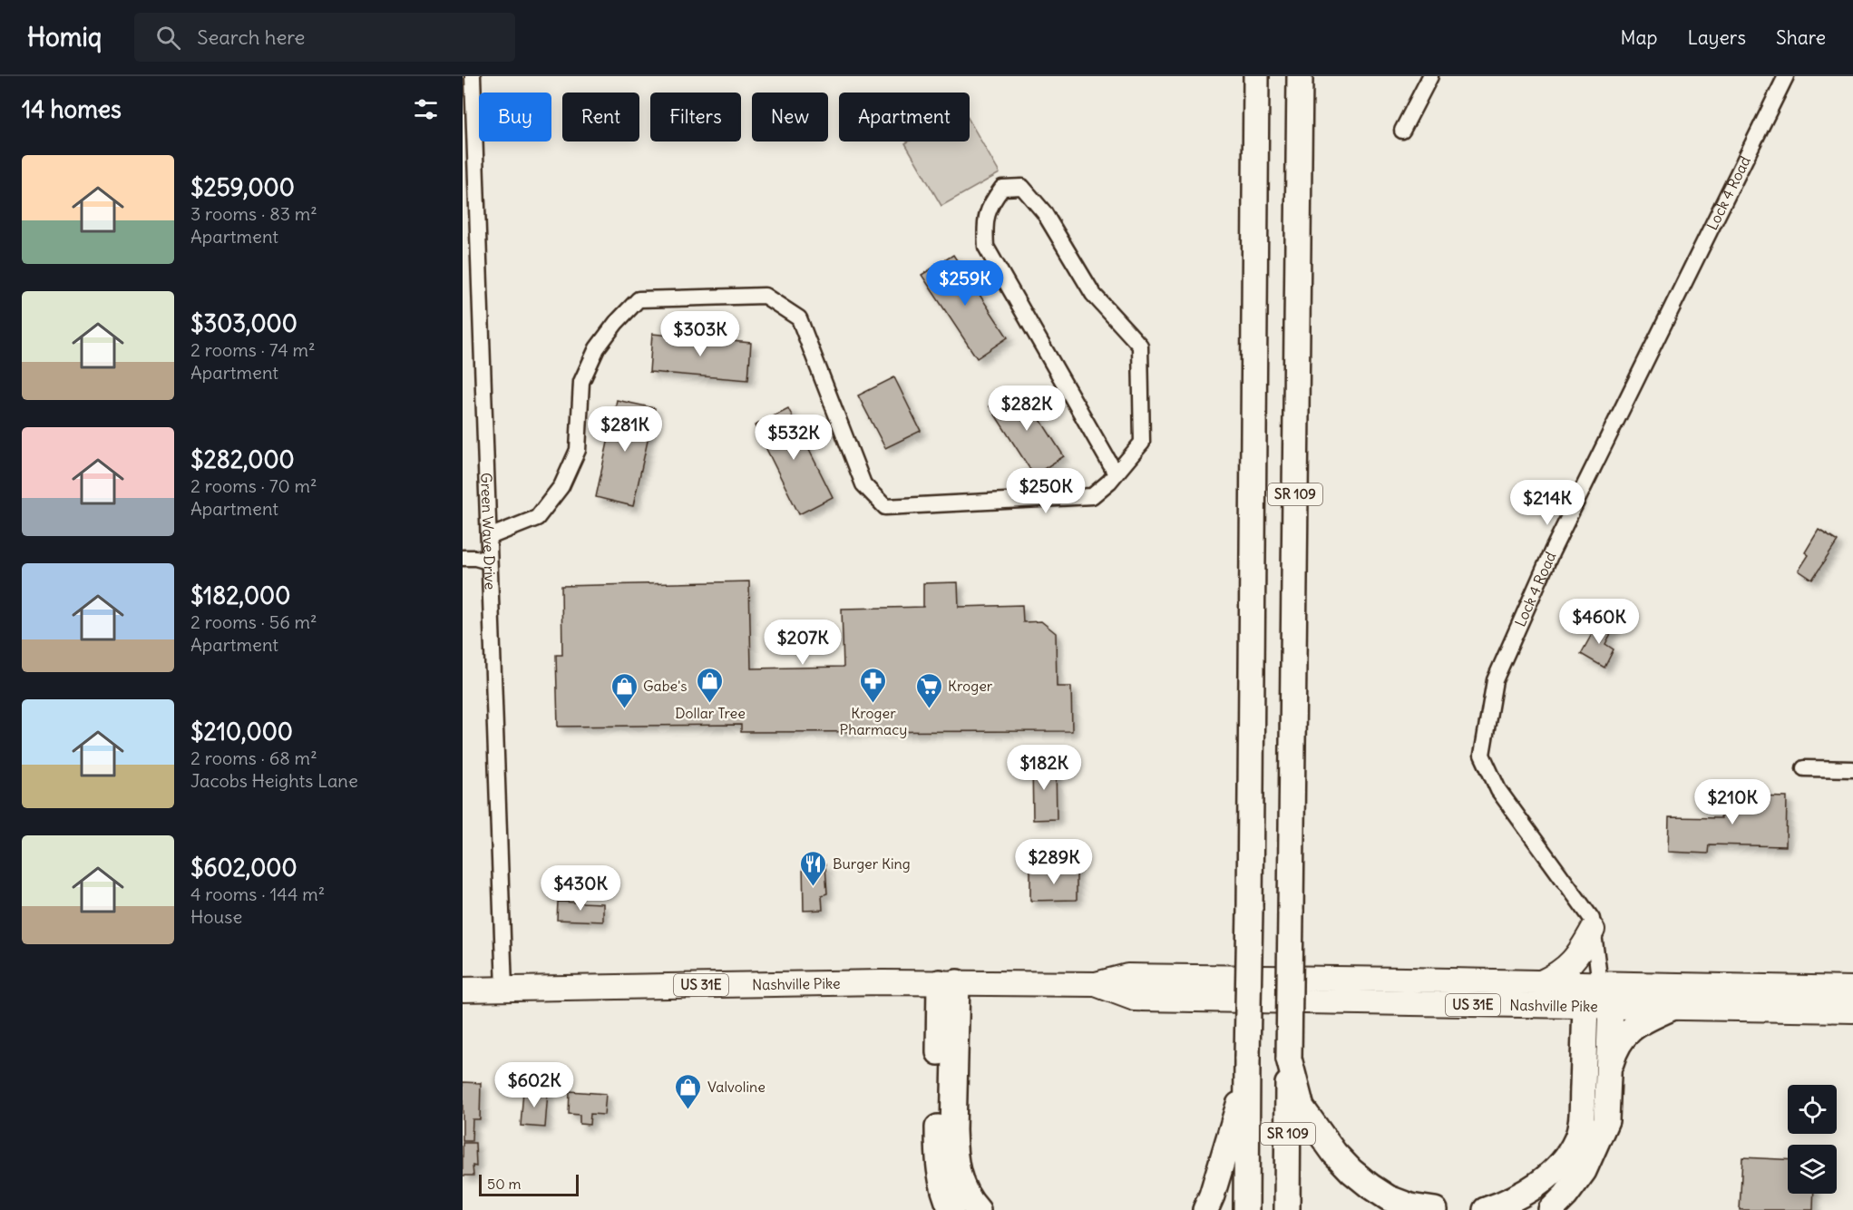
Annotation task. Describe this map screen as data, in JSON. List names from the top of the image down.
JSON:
{
  "streets": {
    "highway": ["SR 109"],
    "main road": ["Nashville Pike", "US 31E"],
    "street": ["Lock 4 Road", "Green Wave Drive"]
  },
  "crossings": [
    ["Lock 4 Road", "Nashville Pike"],
    ["Green Wave Drive", "Nashville Pike"]
  ],
  "places": {
    "shop": ["Dollar Tree", "Gabe's", "Valvoline"],
    "pharmacy": ["Kroger Pharmacy"],
    "supermarket": ["Kroger"],
    "restaurant": ["Burger King"]
  },
  "scale_bar": "50 m",
  "page": {
    "header": "Homiq",
    "search": "Search here",
    "nav": ["Map", "Layers", "Share"],
    "heading": "14 homes",
    "chip": [
      "Buy",
      "Rent",
      "Filters",
      "New",
      "Apartment"
    ],
    "list": [
      {
        "name": "$259,000",
        "note": "3 rooms · 83 m² · Apartment"
      },
      {
        "name": "$303,000",
        "note": "2 rooms · 74 m² · Apartment"
      },
      {
        "name": "$282,000",
        "note": "2 rooms · 70 m² · Apartment"
      },
      {
        "name": "$182,000",
        "note": "2 rooms · 56 m² · Apartment"
      },
      {
        "name": "$210,000",
        "note": "2 rooms · 68 m² · Jacobs Heights Lane"
      },
      {
        "name": "$602,000",
        "note": "4 rooms · 144 m² · House"
      }
    ],
    "price": [
      "$259K",
      "$303K",
      "$282K",
      "$281K",
      "$532K",
      "$250K",
      "$214K",
      "$460K",
      "$207K",
      "$182K",
      "$210K",
      "$289K",
      "$430K",
      "$602K"
    ],
    "scale": "50 m"
  }
}
